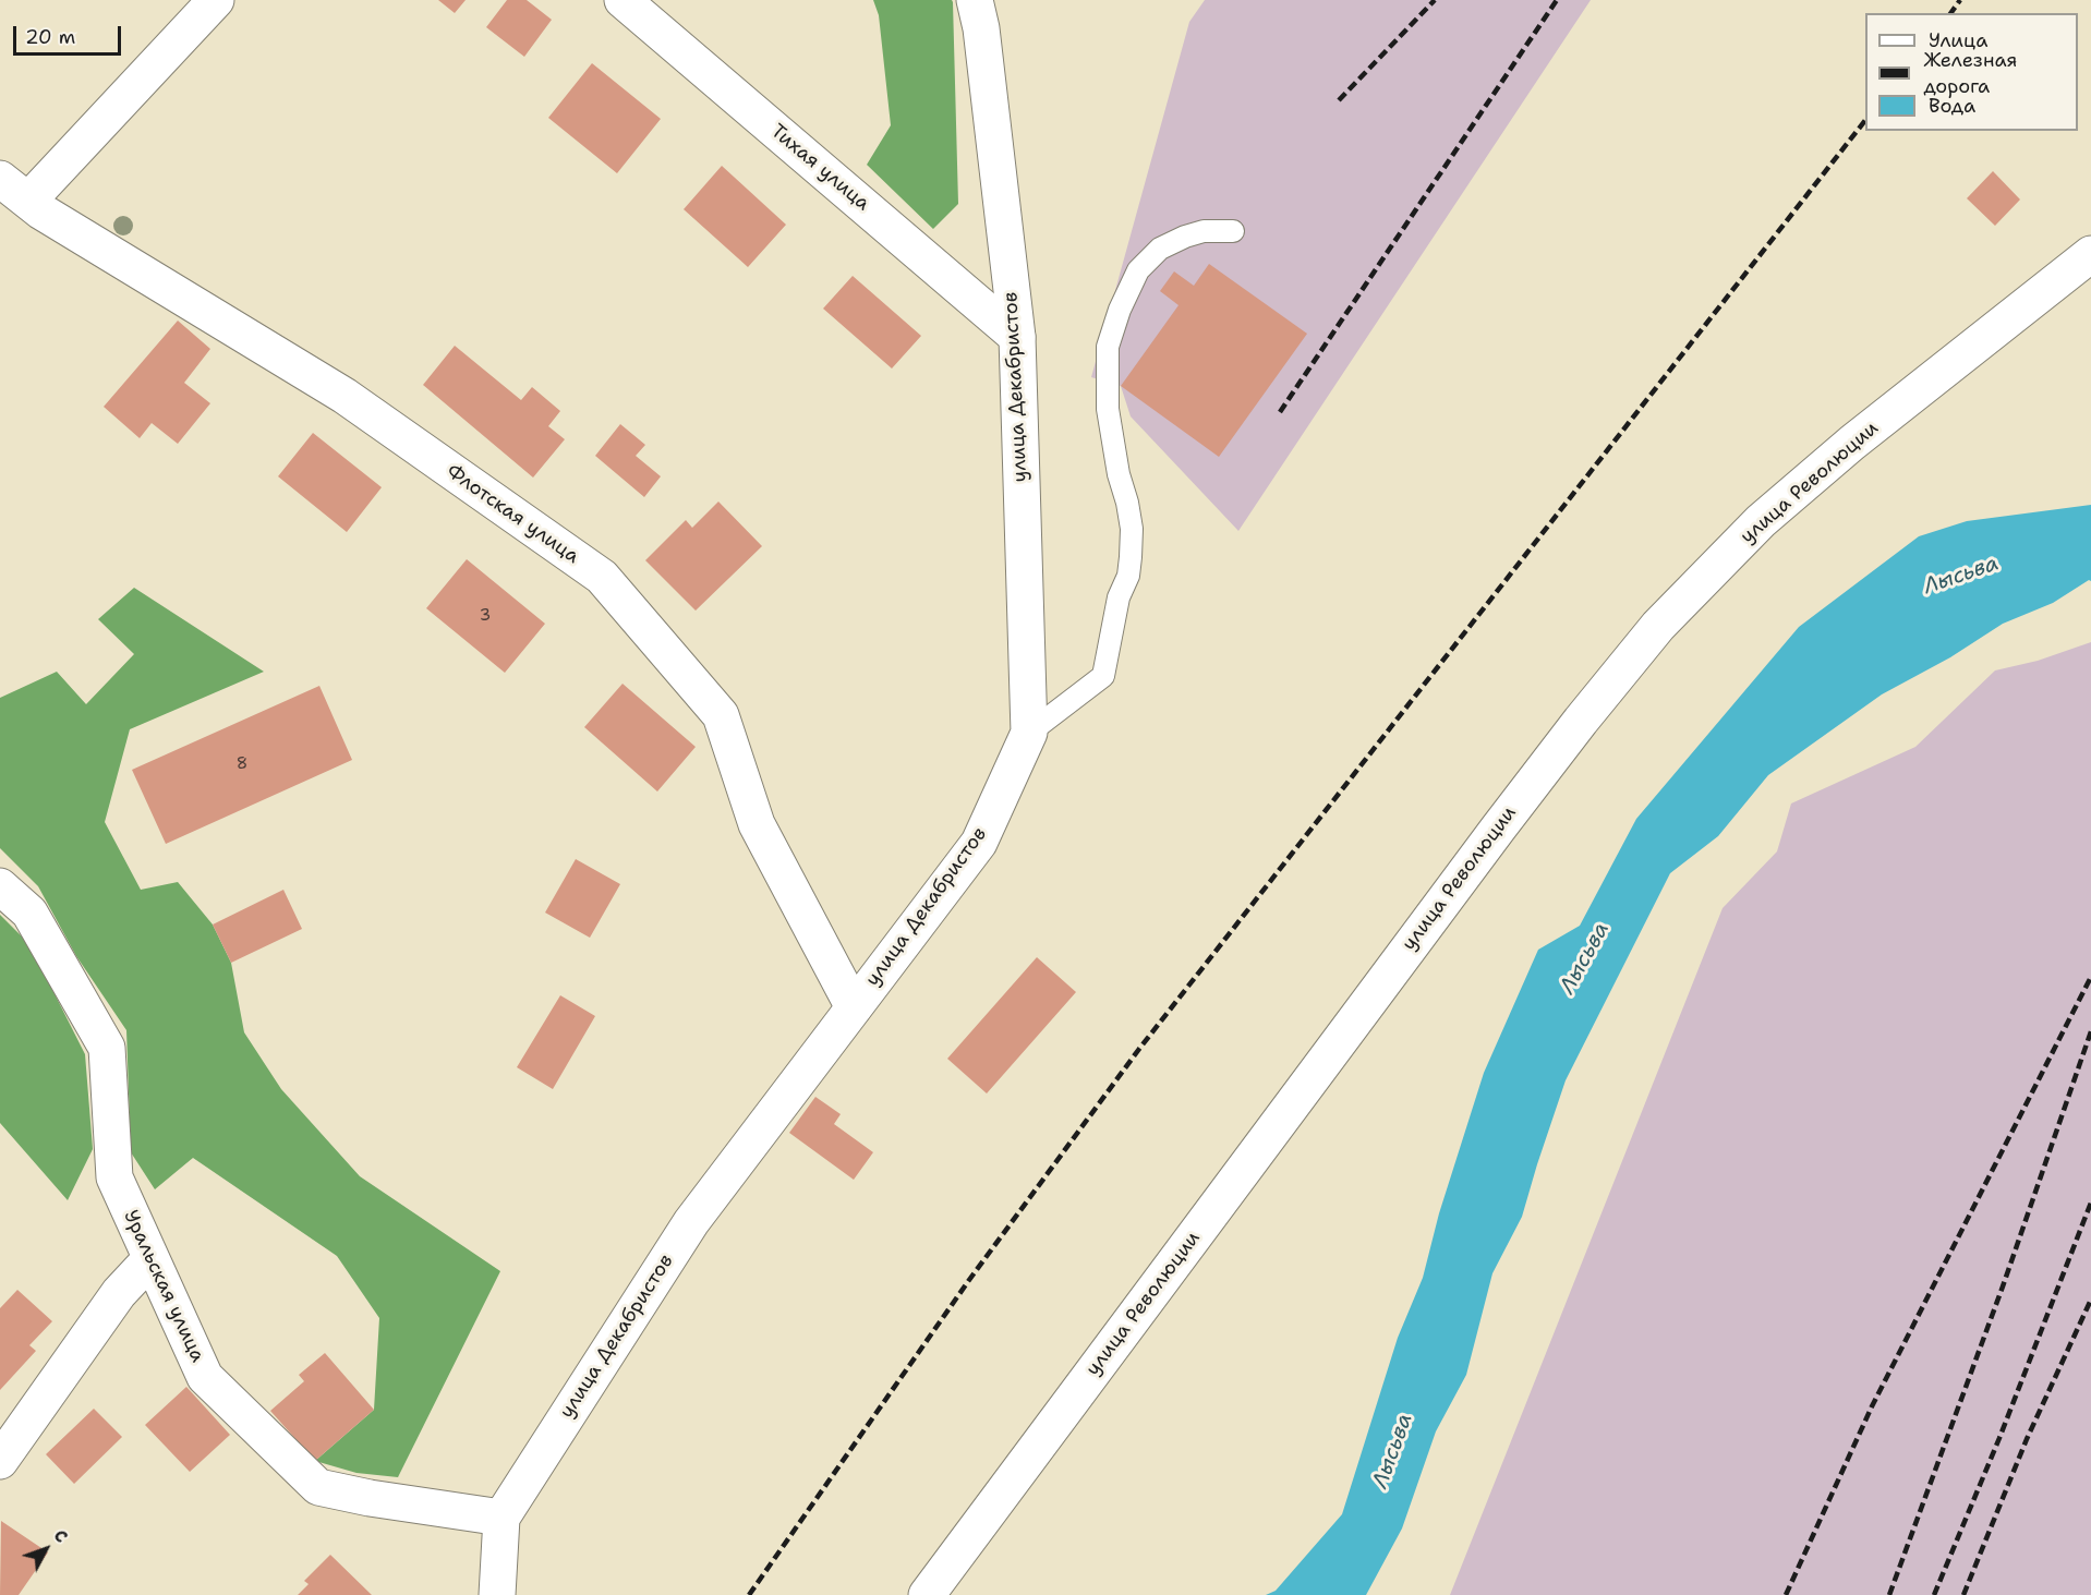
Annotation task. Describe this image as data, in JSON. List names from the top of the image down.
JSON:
{
  "streets": {
    "street": [
      "Тихая улица",
      "улица Декабристов",
      "улица Революции",
      "Флотская улица",
      "Уральская улица"
    ]
  },
  "crossings": [
    ["Тихая улица", "улица Декабристов"],
    ["улица Декабристов", "Флотская улица"],
    ["улица Декабристов", "Уральская улица"]
  ],
  "water": ["Лысьва"],
  "house_numbers": ["3", "8"],
  "legend": ["Улица", "Железная дорога", "Вода"],
  "scale_bar": "20 m",
  "north": "top right"
}
